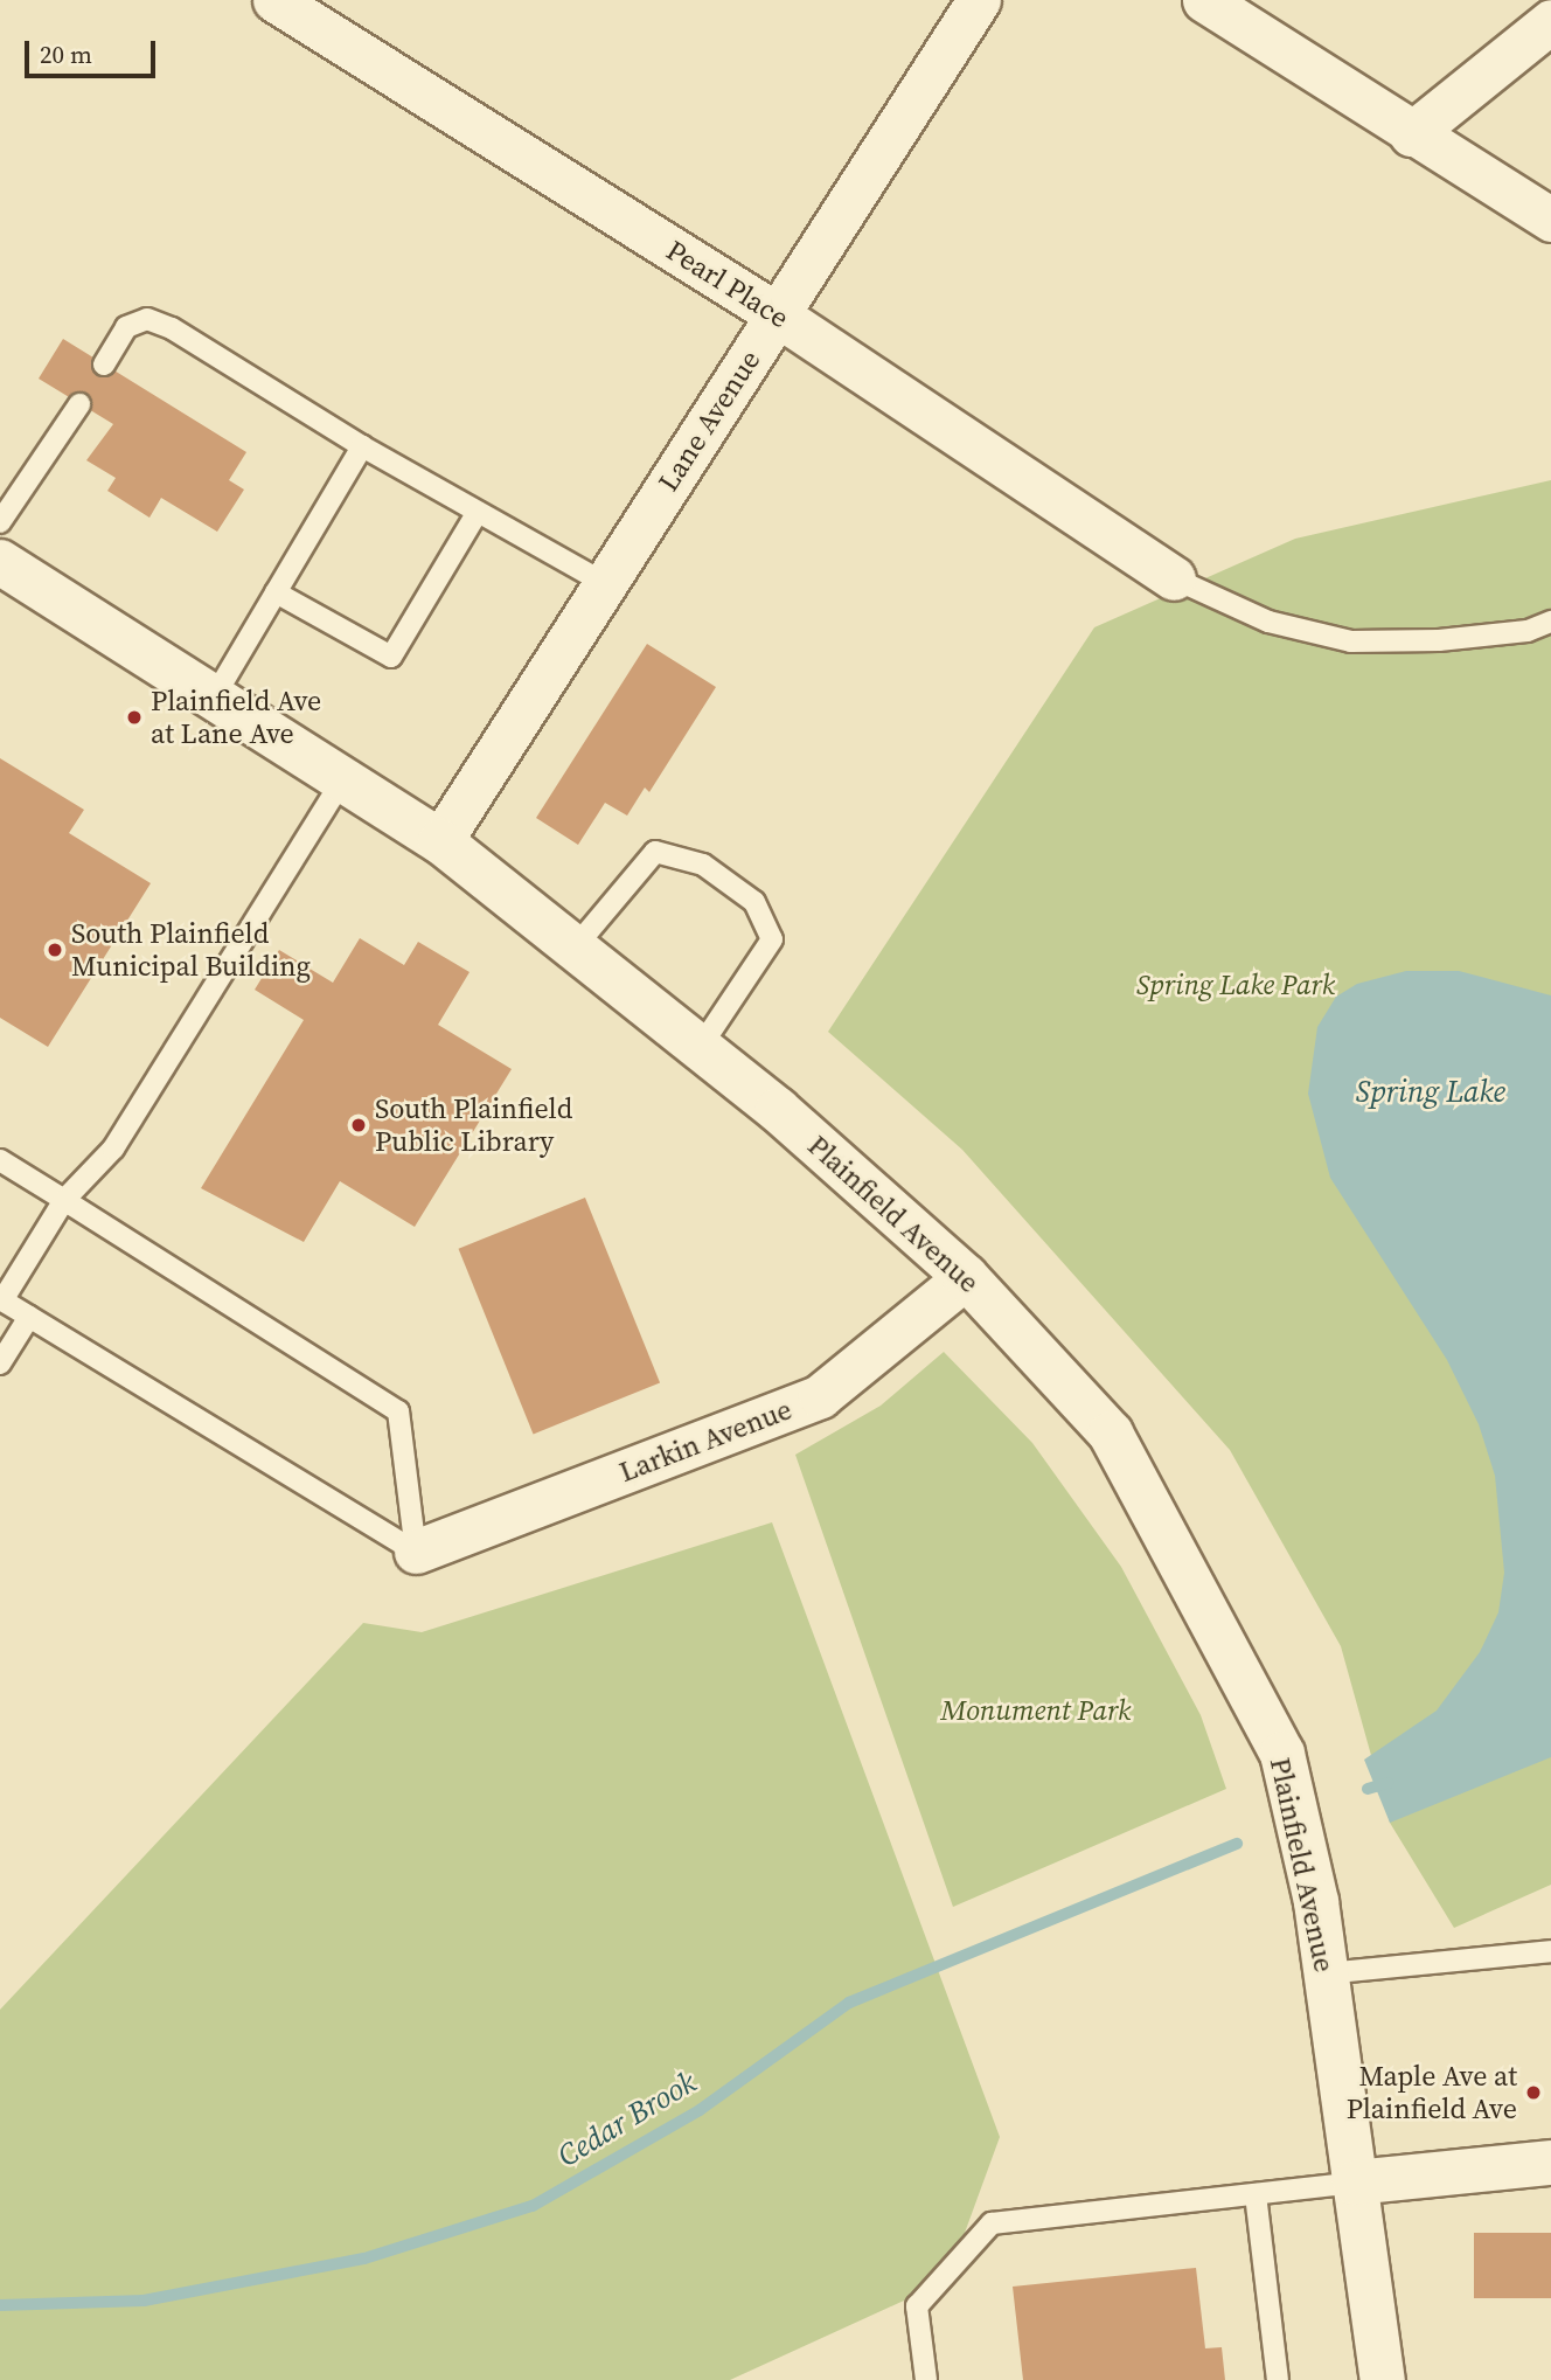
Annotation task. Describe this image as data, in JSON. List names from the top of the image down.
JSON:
{
  "streets": {
    "street": [
      "Pearl Place",
      "Lane Avenue",
      "Plainfield Avenue",
      "Larkin Avenue"
    ]
  },
  "crossings": [
    ["Pearl Place", "Lane Avenue"],
    ["Lane Avenue", "Plainfield Avenue"],
    ["Plainfield Avenue", "Larkin Avenue"]
  ],
  "water": ["Spring Lake", "Cedar Brook"],
  "parks": ["Spring Lake Park", "Monument Park"],
  "places": [
    "Plainfield Ave at Lane Ave",
    "South Plainfield Municipal Building",
    "South Plainfield Public Library",
    "Maple Ave at Plainfield Ave"
  ],
  "scale_bar": "20 m"
}
